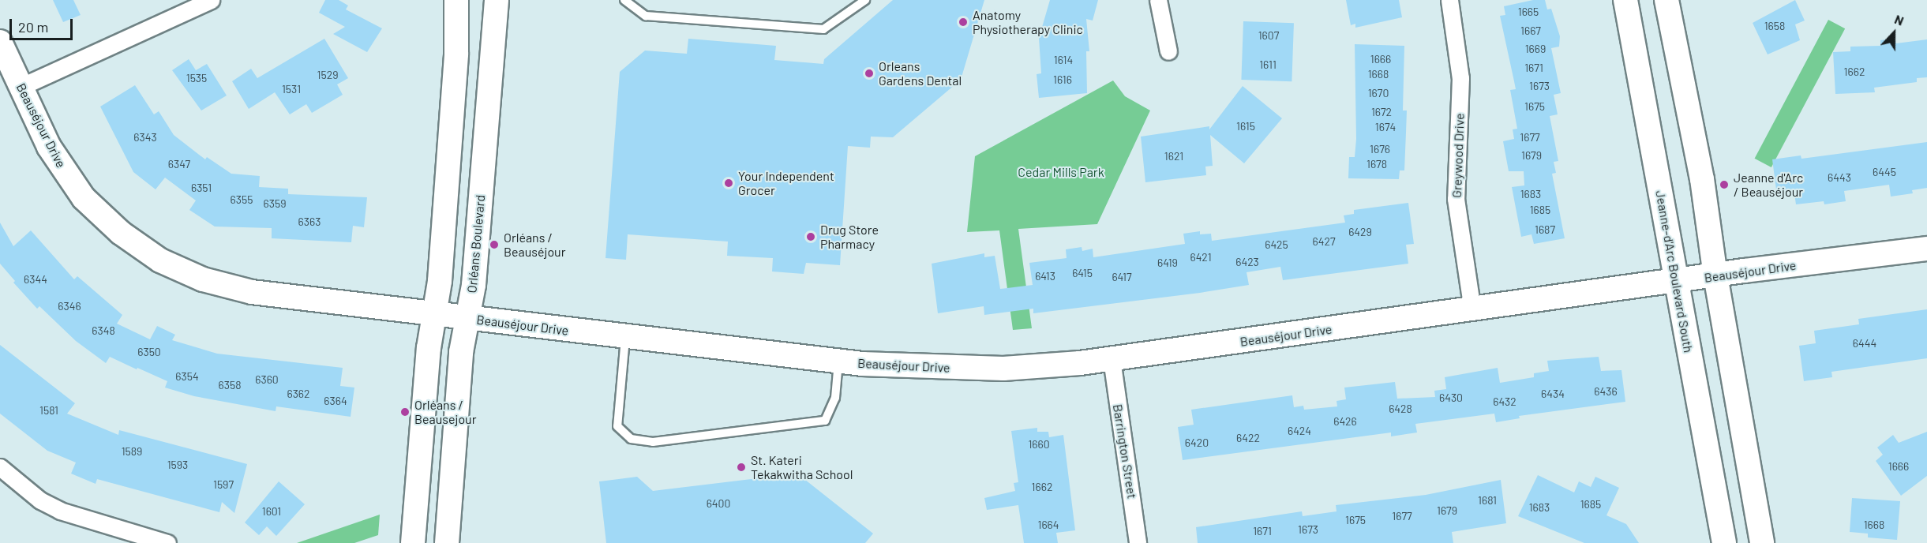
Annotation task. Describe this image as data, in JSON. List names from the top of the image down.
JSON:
{
  "streets": {
    "main road": ["Beauséjour Drive", "Orléans Boulevard", "Jeanne-d'Arc Boulevard South"],
    "street": ["Greywood Drive", "Barrington Street"]
  },
  "crossings": [
    ["Beauséjour Drive", "Greywood Drive"],
    ["Beauséjour Drive", "Orléans Boulevard"],
    ["Beauséjour Drive", "Jeanne-d'Arc Boulevard South"],
    ["Beauséjour Drive", "Barrington Street"]
  ],
  "parks": ["Cedar Mills Park"],
  "places": [
    "Anatomy Physiotherapy Clinic",
    "Orleans Gardens Dental",
    "Your Independent Grocer",
    "Jeanne d'Arc / Beauséjour",
    "Drug Store Pharmacy",
    "Orléans / Beauséjour",
    "Orléans / Beausejour",
    "St. Kateri Tekakwitha School"
  ],
  "house_numbers": [
    "1665",
    "1658",
    "1667",
    "1607",
    "1669",
    "1666",
    "1614",
    "1611",
    "1671",
    "1662",
    "1668",
    "1529",
    "1535",
    "1616",
    "1673",
    "1531",
    "1670",
    "1675",
    "1672",
    "1615",
    "1674",
    "6343",
    "1677",
    "1676",
    "1679",
    "1621",
    "6347",
    "1678",
    "6445",
    "6443",
    "6351",
    "1683",
    "6355",
    "6359",
    "1685",
    "6363",
    "1687",
    "6429",
    "6427",
    "6425",
    "6421",
    "6423",
    "6419",
    "6415",
    "6413",
    "6417",
    "6344",
    "6346",
    "6348",
    "6444",
    "6350",
    "6354",
    "6360",
    "6358",
    "6436",
    "6362",
    "6434",
    "6430",
    "6364",
    "6432",
    "6428",
    "1581",
    "6426",
    "6424",
    "6422",
    "6420",
    "1660",
    "1589",
    "1593",
    "1666",
    "1597",
    "1662",
    "1681",
    "6400",
    "1685",
    "1683",
    "1679",
    "1601",
    "1677",
    "1675",
    "1664",
    "1668",
    "1673",
    "1671"
  ],
  "scale_bar": "20 m",
  "north": "top"
}
